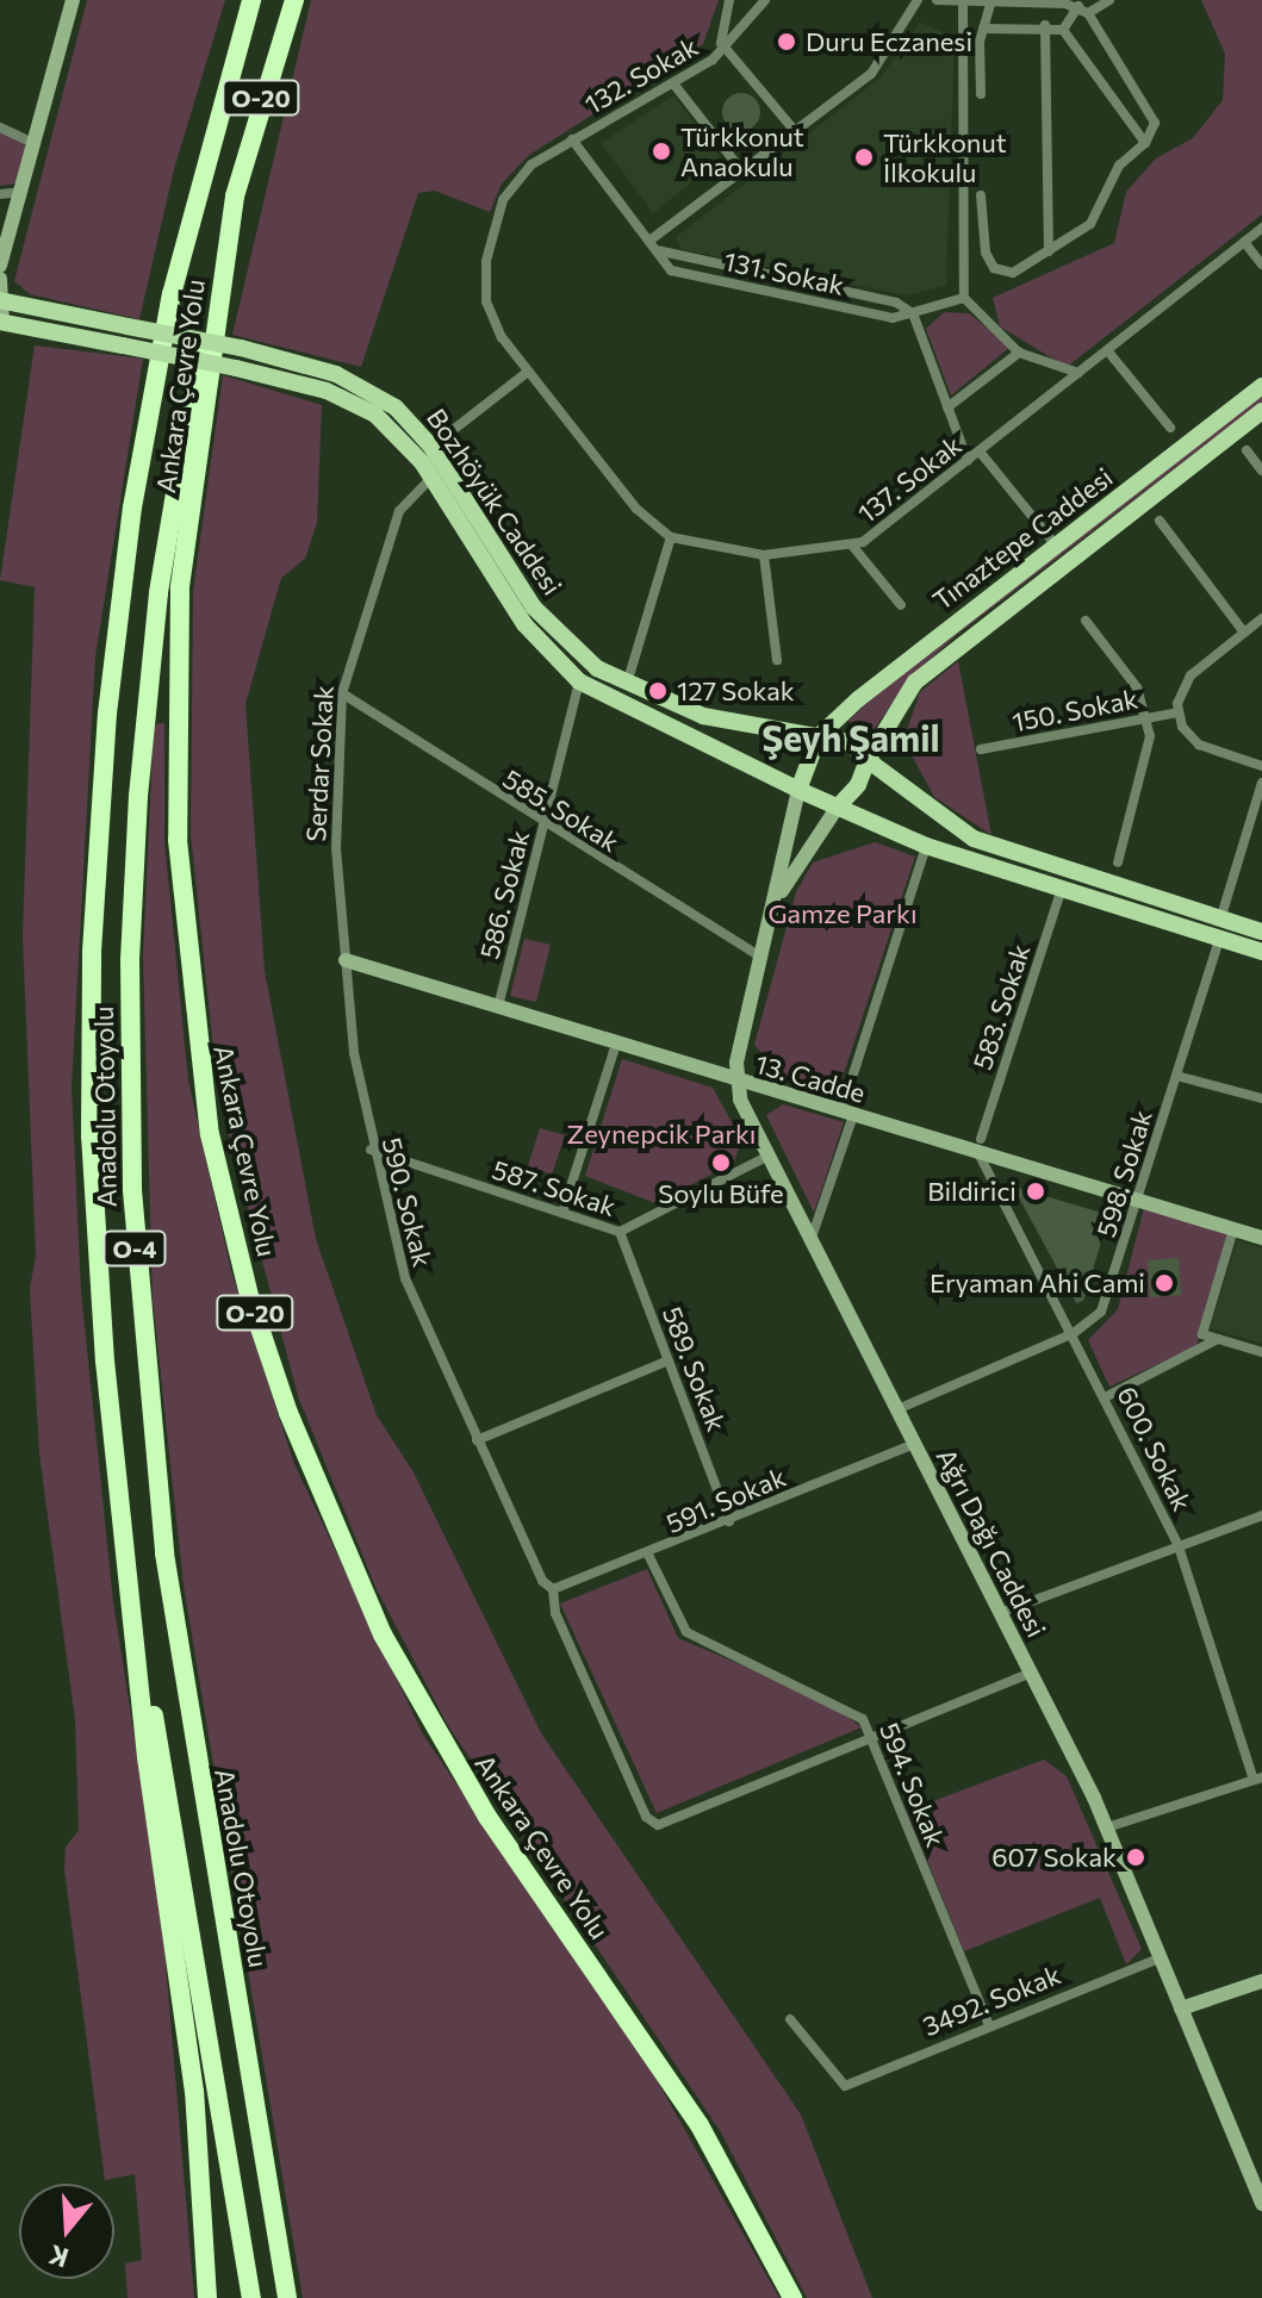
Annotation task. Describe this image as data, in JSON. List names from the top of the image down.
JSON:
{
  "streets": {
    "highway": [
      "O-20",
      "Ankara Çevre Yolu",
      "Anadolu Otoyolu",
      "O-4"
    ],
    "main road": [
      "Bozhöyük Caddesi",
      "Tınaztepe Caddesi",
      "13. Cadde",
      "Ağrı Dağı Caddesi"
    ],
    "street": [
      "132. Sokak",
      "131. Sokak",
      "137. Sokak",
      "150. Sokak",
      "Serdar Sokak",
      "585. Sokak",
      "586. Sokak",
      "583. Sokak",
      "598. Sokak",
      "587. Sokak",
      "590. Sokak",
      "589. Sokak",
      "600. Sokak",
      "591. Sokak",
      "594. Sokak",
      "3492. Sokak"
    ]
  },
  "crossings": [
    ["132. Sokak", "131. Sokak"],
    ["132. Sokak", "137. Sokak"],
    ["Ankara Çevre Yolu", "Anadolu Otoyolu"],
    ["Bozhöyük Caddesi", "Tınaztepe Caddesi"],
    ["Bozhöyük Caddesi", "Serdar Sokak"],
    ["Bozhöyük Caddesi", "586. Sokak"],
    ["Serdar Sokak", "585. Sokak"],
    ["Serdar Sokak", "13. Cadde"],
    ["Serdar Sokak", "590. Sokak"],
    ["585. Sokak", "586. Sokak"],
    ["586. Sokak", "13. Cadde"],
    ["583. Sokak", "13. Cadde"],
    ["583. Sokak", "600. Sokak"],
    ["13. Cadde", "598. Sokak"],
    ["13. Cadde", "590. Sokak"],
    ["13. Cadde", "600. Sokak"],
    ["13. Cadde", "Ağrı Dağı Caddesi"],
    ["598. Sokak", "600. Sokak"],
    ["598. Sokak", "Ağrı Dağı Caddesi"],
    ["587. Sokak", "590. Sokak"],
    ["587. Sokak", "589. Sokak"],
    ["587. Sokak", "Ağrı Dağı Caddesi"],
    ["590. Sokak", "591. Sokak"],
    ["590. Sokak", "594. Sokak"],
    ["589. Sokak", "591. Sokak"],
    ["591. Sokak", "Ağrı Dağı Caddesi"],
    ["591. Sokak", "594. Sokak"],
    ["Ağrı Dağı Caddesi", "3492. Sokak"],
    ["594. Sokak", "3492. Sokak"]
  ],
  "districts": ["Şeyh Şamil"],
  "parks": ["Gamze Parkı", "Zeynepcik Parkı"],
  "places": [
    "Duru Eczanesi",
    "Türkkonut Anaokulu",
    "Türkkonut İlkokulu",
    "127 Sokak",
    "Soylu Büfe",
    "Bildirici",
    "Eryaman Ahi Cami",
    "607 Sokak"
  ],
  "north": "bottom"
}
